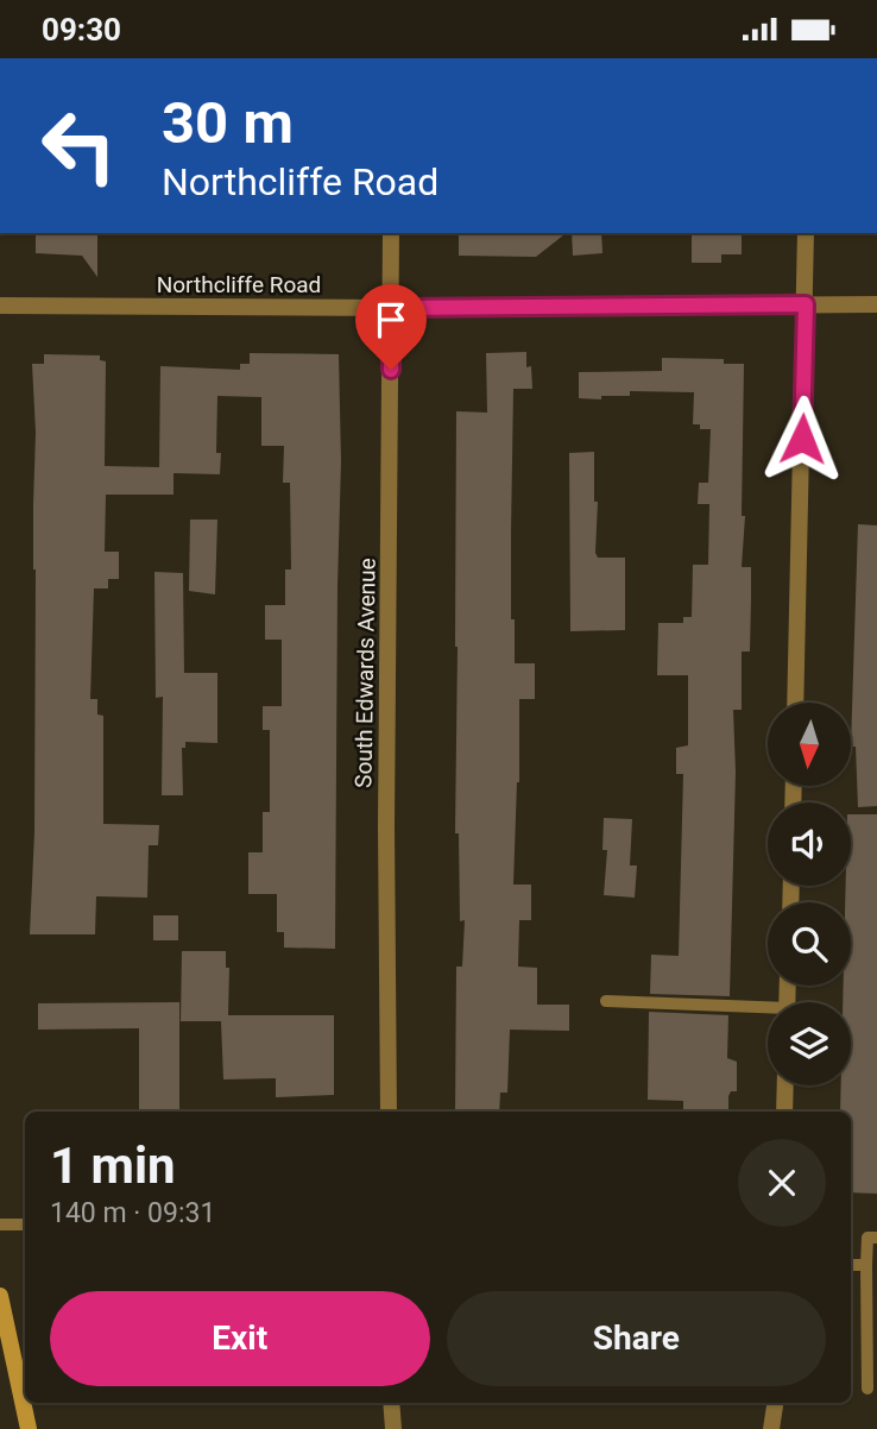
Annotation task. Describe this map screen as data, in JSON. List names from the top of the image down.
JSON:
{
  "streets": {
    "street": ["Northcliffe Road", "South Edwards Avenue"]
  },
  "crossings": [
    ["Northcliffe Road", "South Edwards Avenue"]
  ],
  "north": "bottom",
  "page": {
    "status": "09:30",
    "turn": ["30 m", "Northcliffe Road"],
    "heading": ["1 min", "140 m · 09:31"],
    "buttons": ["Exit", "Share"]
  }
}
